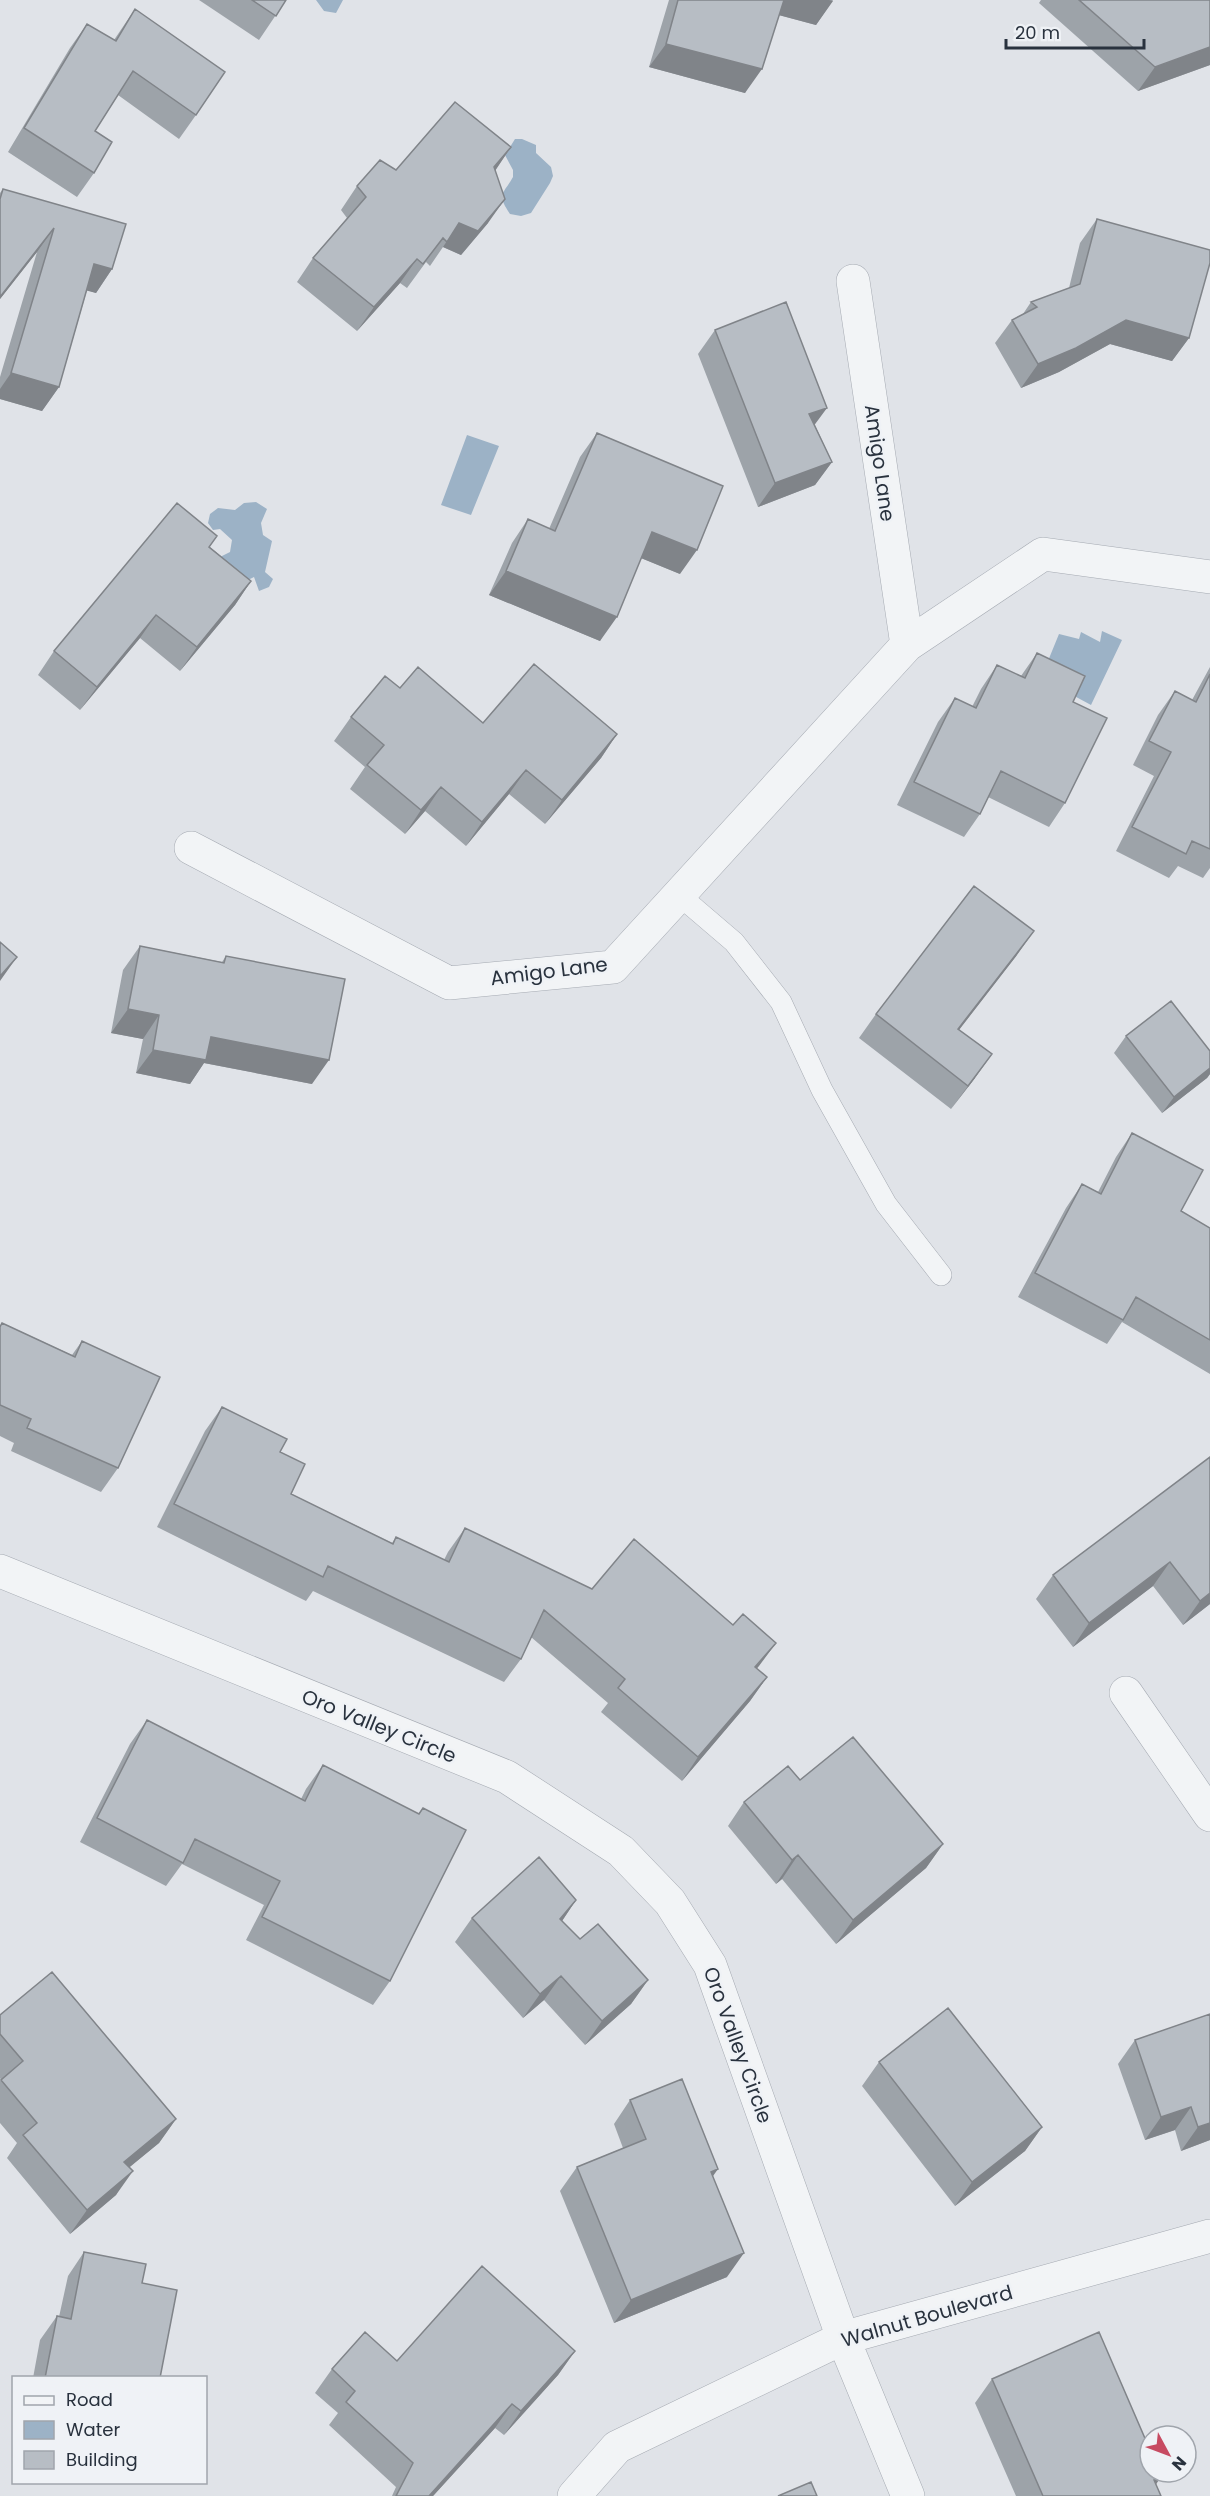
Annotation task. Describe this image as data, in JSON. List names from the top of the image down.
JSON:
{
  "streets": {
    "street": ["Amigo Lane", "Oro Valley Circle", "Walnut Boulevard"]
  },
  "crossings": [
    ["Oro Valley Circle", "Walnut Boulevard"]
  ],
  "legend": ["Road", "Water", "Building"],
  "scale_bar": "20 m",
  "north": "bottom right"
}
